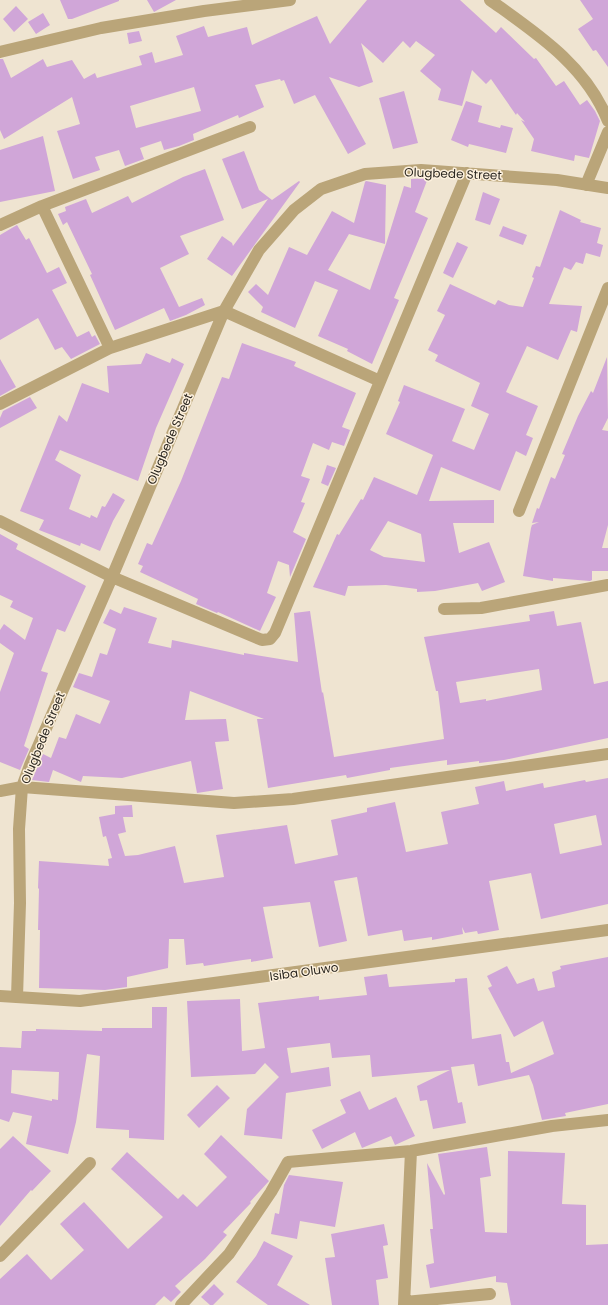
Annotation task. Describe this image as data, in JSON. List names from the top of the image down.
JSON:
{
  "streets": {
    "street": ["Olugbede Street", "Isiba Oluwo"]
  },
  "crossings": [
    ["Olugbede Street", "Isiba Oluwo"]
  ]
}
